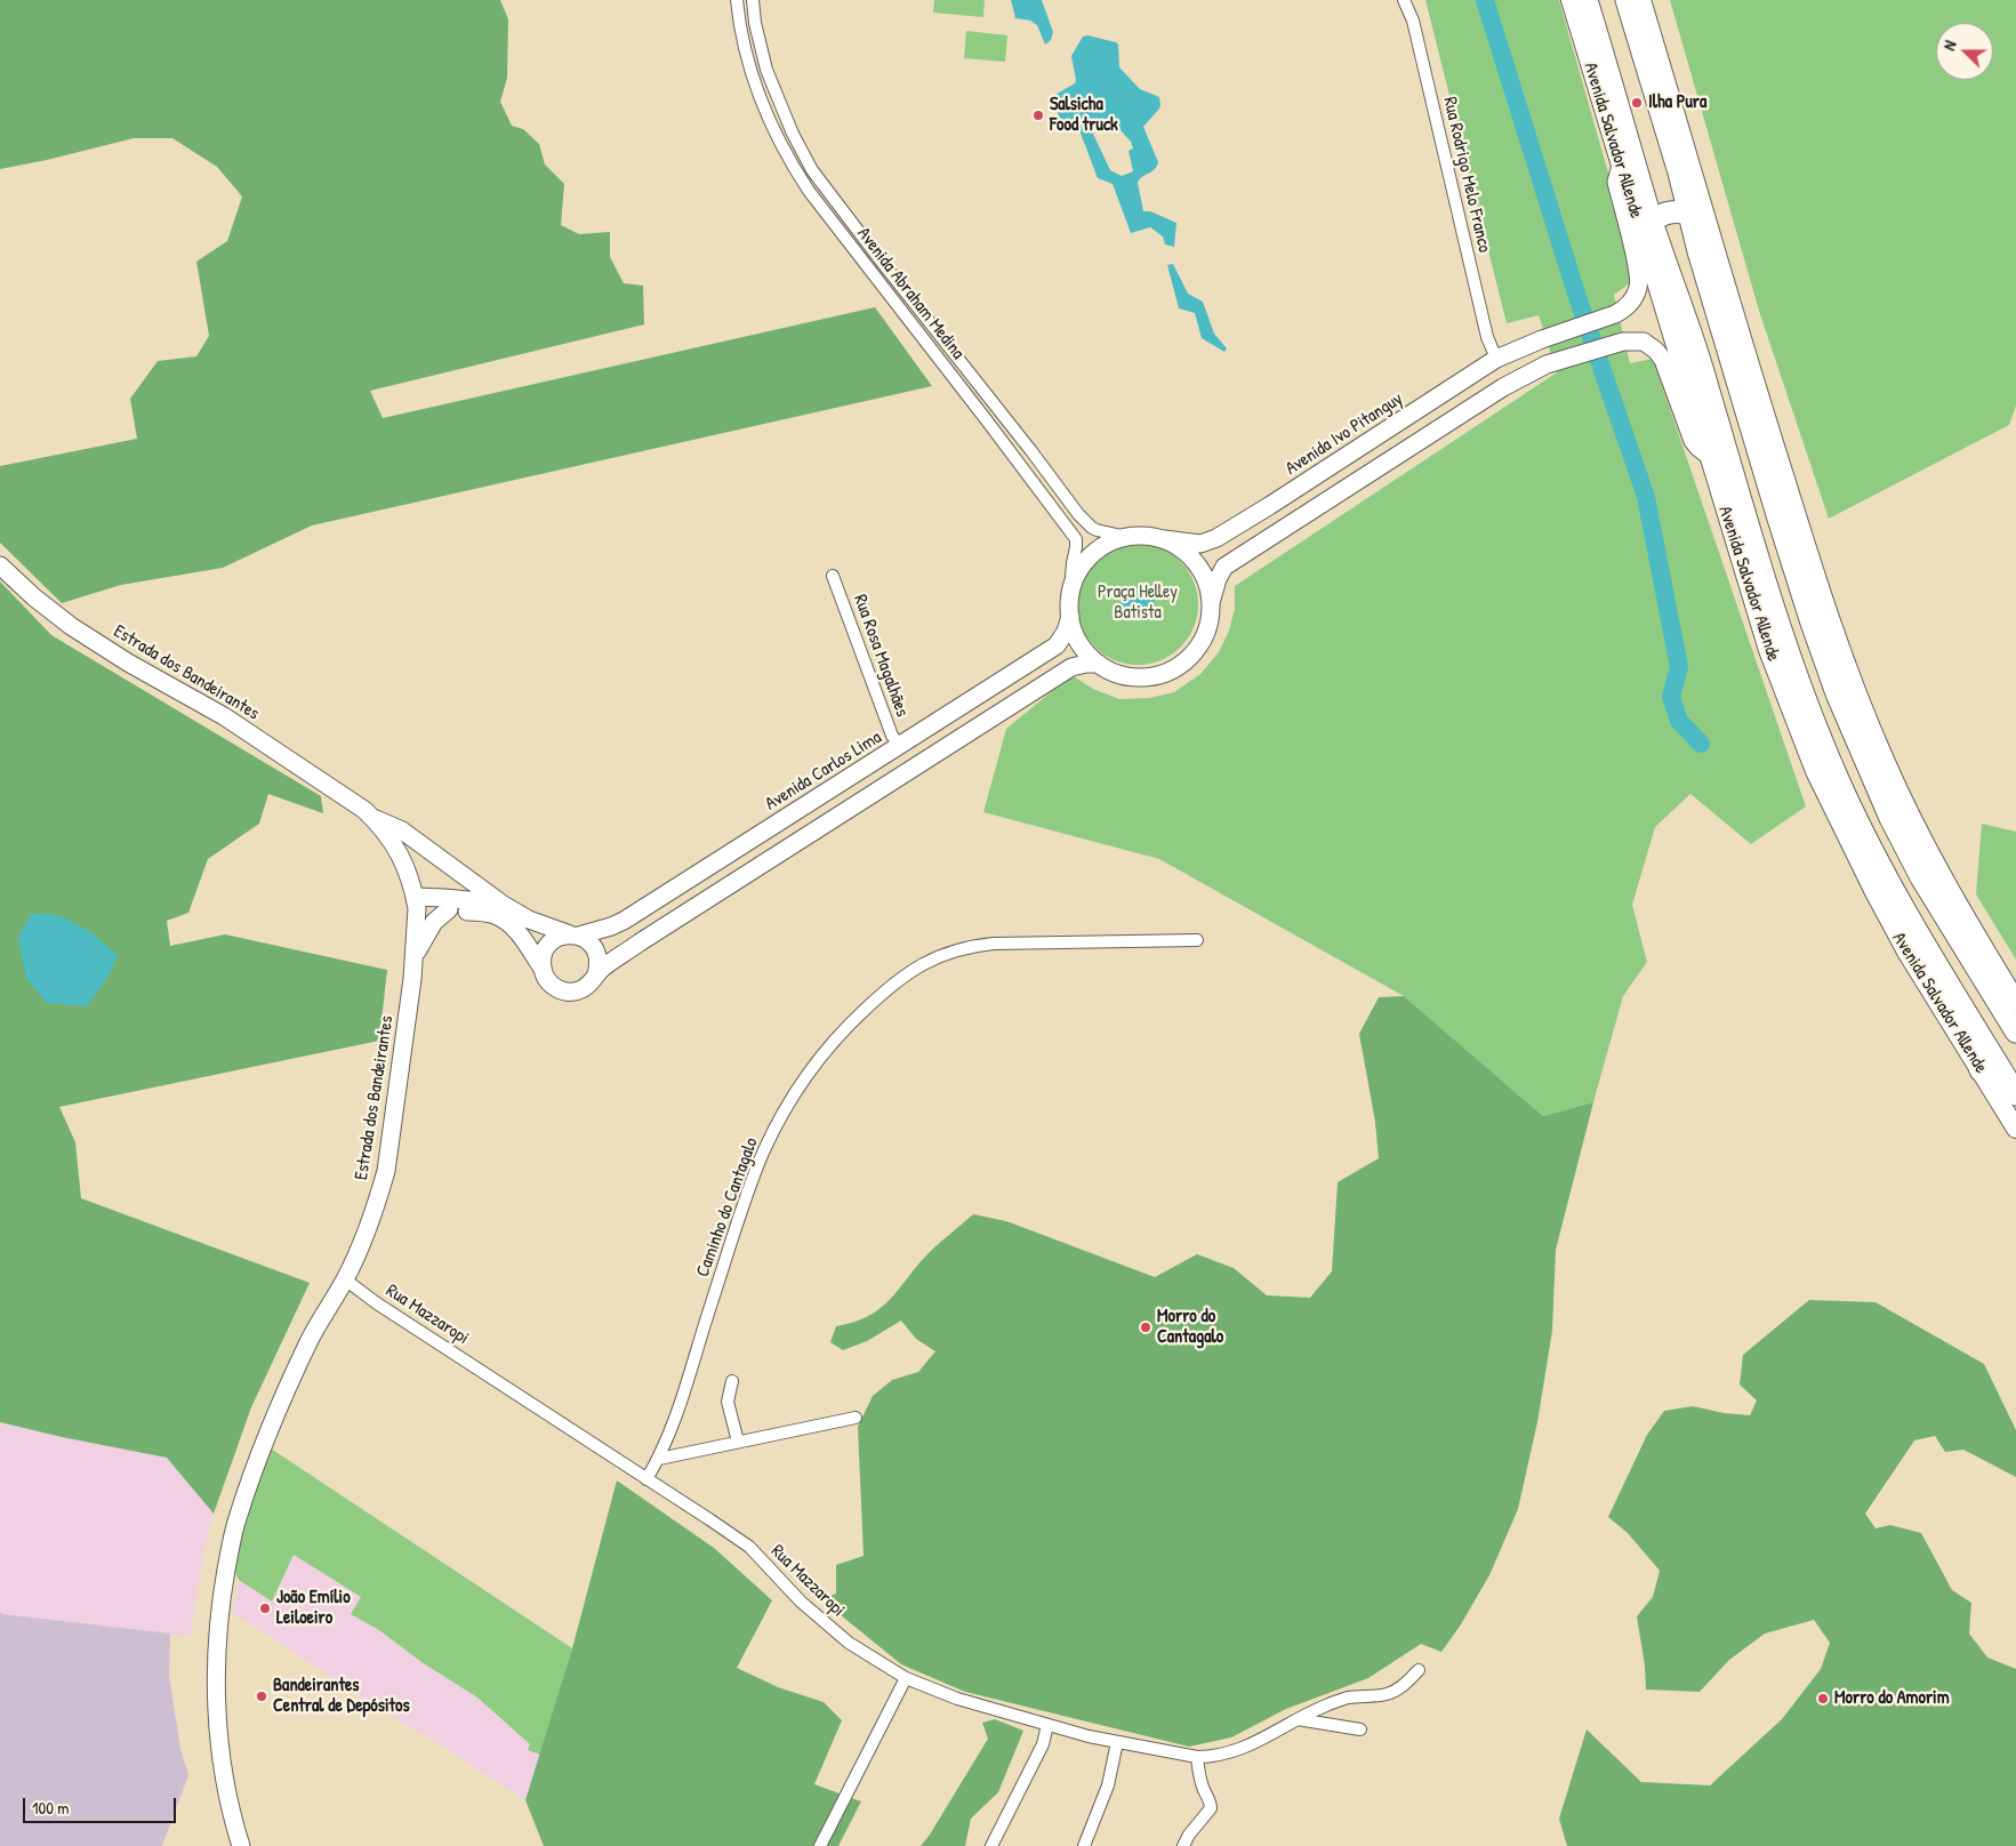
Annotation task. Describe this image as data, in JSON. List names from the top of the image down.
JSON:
{
  "streets": {
    "highway": ["Avenida Salvador Allende"],
    "street": [
      "Rua Rodrigo Melo Franco",
      "Avenida Abraham Medina",
      "Avenida Ivo Pitanguy",
      "Rua Rosa Magalhães",
      "Estrada dos Bandeirantes",
      "Avenida Carlos Lima",
      "Caminho do Cantagalo",
      "Rua Mazzaropi"
    ]
  },
  "crossings": [
    ["Avenida Salvador Allende", "Avenida Ivo Pitanguy"],
    ["Rua Rodrigo Melo Franco", "Avenida Ivo Pitanguy"],
    ["Avenida Abraham Medina", "Avenida Ivo Pitanguy"],
    ["Avenida Abraham Medina", "Avenida Carlos Lima"],
    ["Avenida Ivo Pitanguy", "Avenida Carlos Lima"],
    ["Rua Rosa Magalhães", "Avenida Carlos Lima"],
    ["Estrada dos Bandeirantes", "Rua Mazzaropi"],
    ["Caminho do Cantagalo", "Rua Mazzaropi"]
  ],
  "parks": ["Praça Helley Batista"],
  "places": [
    "Ilha Pura",
    "Salsicha Food truck",
    "Morro do Cantagalo",
    "João Emílio Leiloeiro",
    "Bandeirantes Central de Depósitos",
    "Morro do Amorim"
  ],
  "scale_bar": "100 m",
  "north": "left"
}
